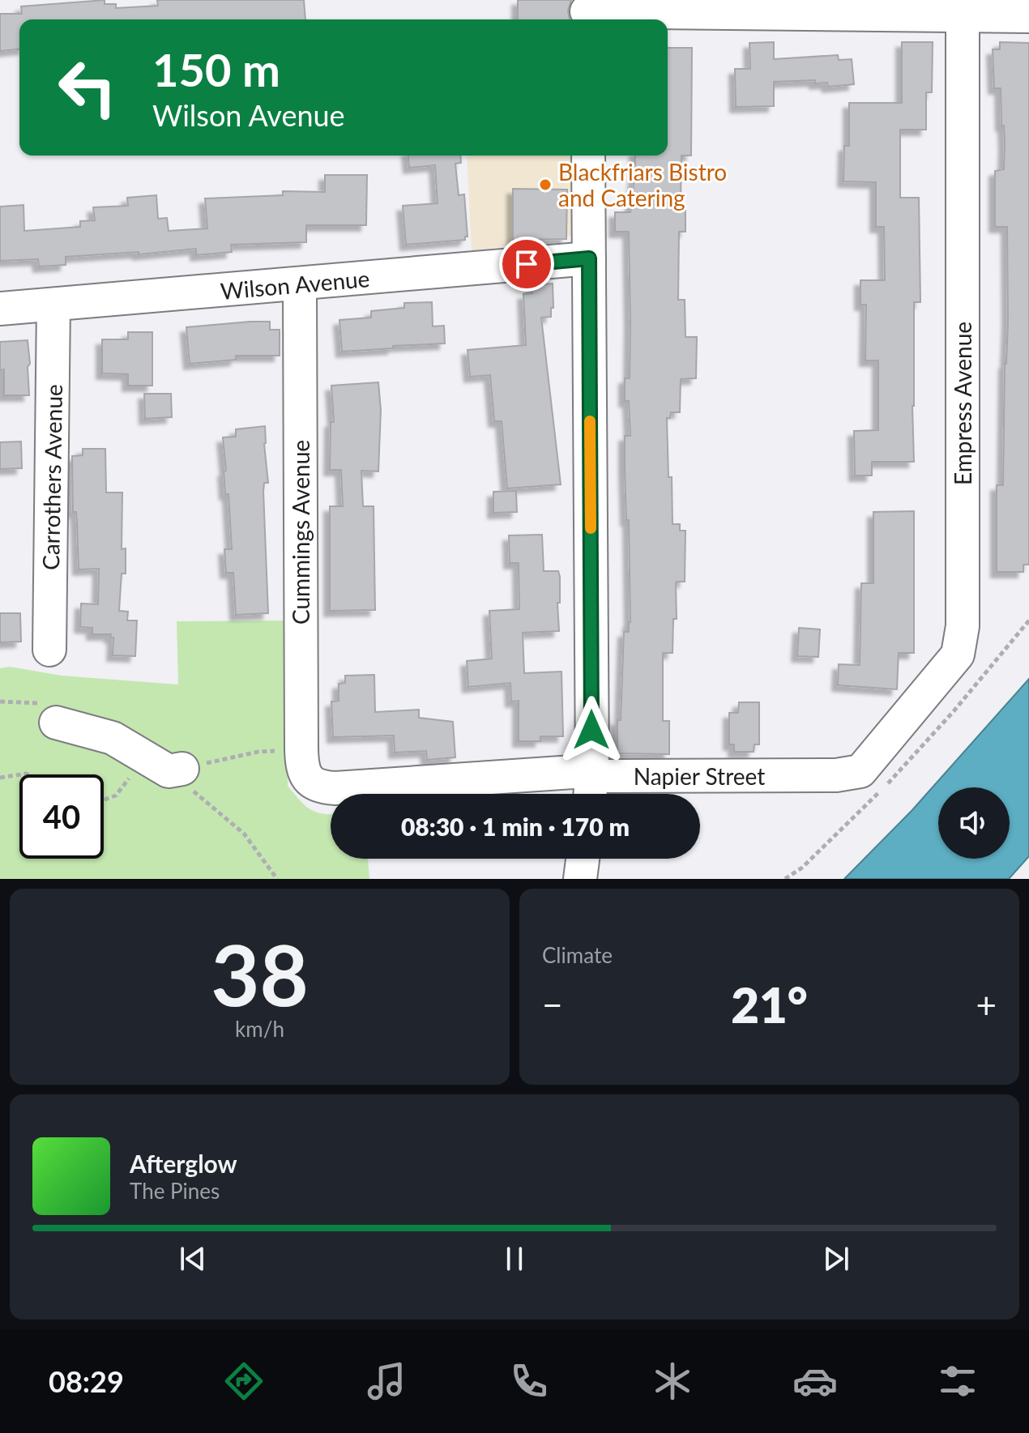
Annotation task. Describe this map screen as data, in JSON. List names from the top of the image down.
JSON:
{
  "streets": {
    "street": [
      "Wilson Avenue",
      "Empress Avenue",
      "Carrothers Avenue",
      "Cummings Avenue",
      "Napier Street"
    ]
  },
  "crossings": [
    ["Wilson Avenue", "Carrothers Avenue"],
    ["Wilson Avenue", "Cummings Avenue"],
    ["Empress Avenue", "Napier Street"],
    ["Cummings Avenue", "Napier Street"]
  ],
  "places": ["Blackfriars Bistro and Catering"],
  "page": {
    "turn": ["150 m", "Wilson Avenue"],
    "limit": "40",
    "trip": "08:30 · 1 min · 170 m",
    "tile": [
      ["38", "km/h"],
      "Climate"
    ],
    "heat": ["−", "21°", "+"],
    "song": ["Afterglow", "The Pines"],
    "tabs": "08:29"
  }
}
